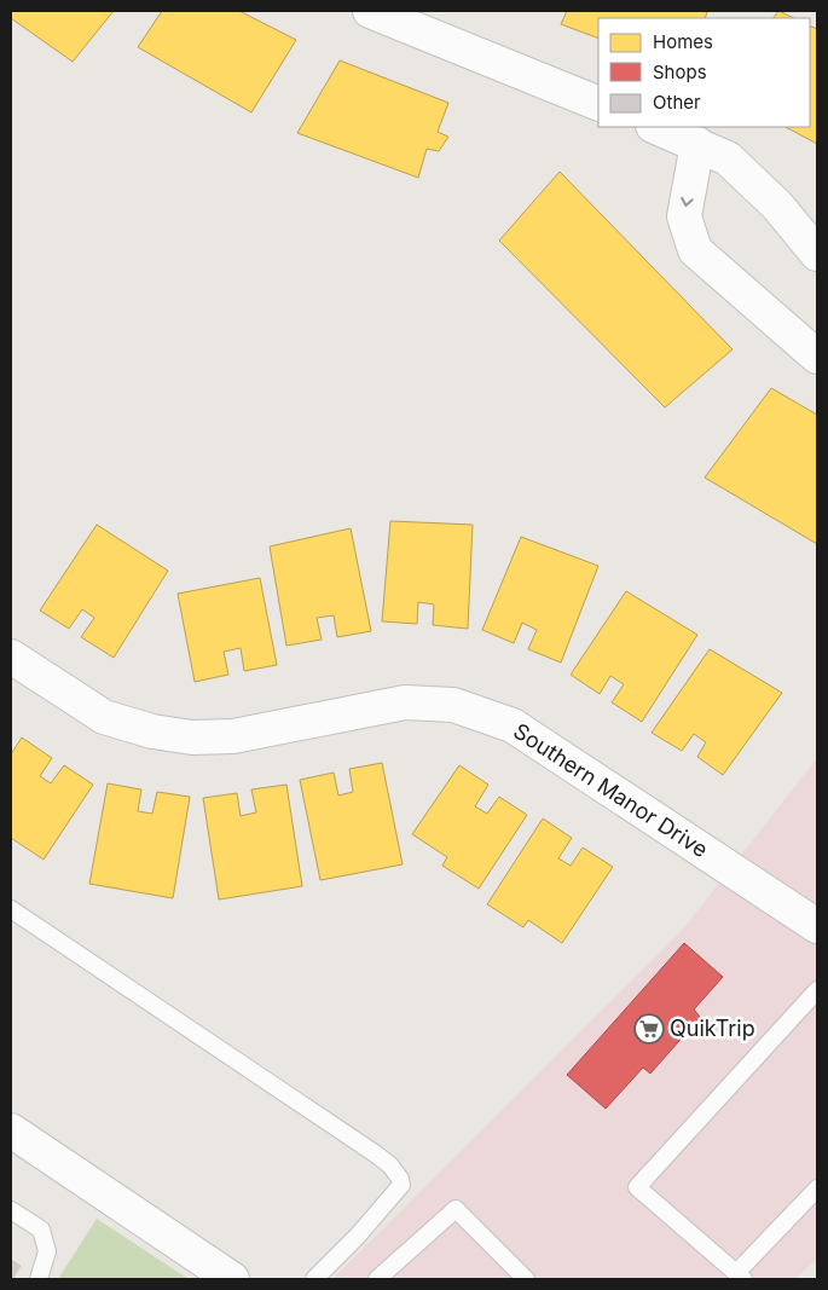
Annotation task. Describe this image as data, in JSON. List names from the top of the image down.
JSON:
{
  "streets": {
    "street": ["Southern Manor Drive"]
  },
  "places": {
    "supermarket": ["QuikTrip"]
  },
  "legend": ["Homes", "Shops", "Other"]
}
